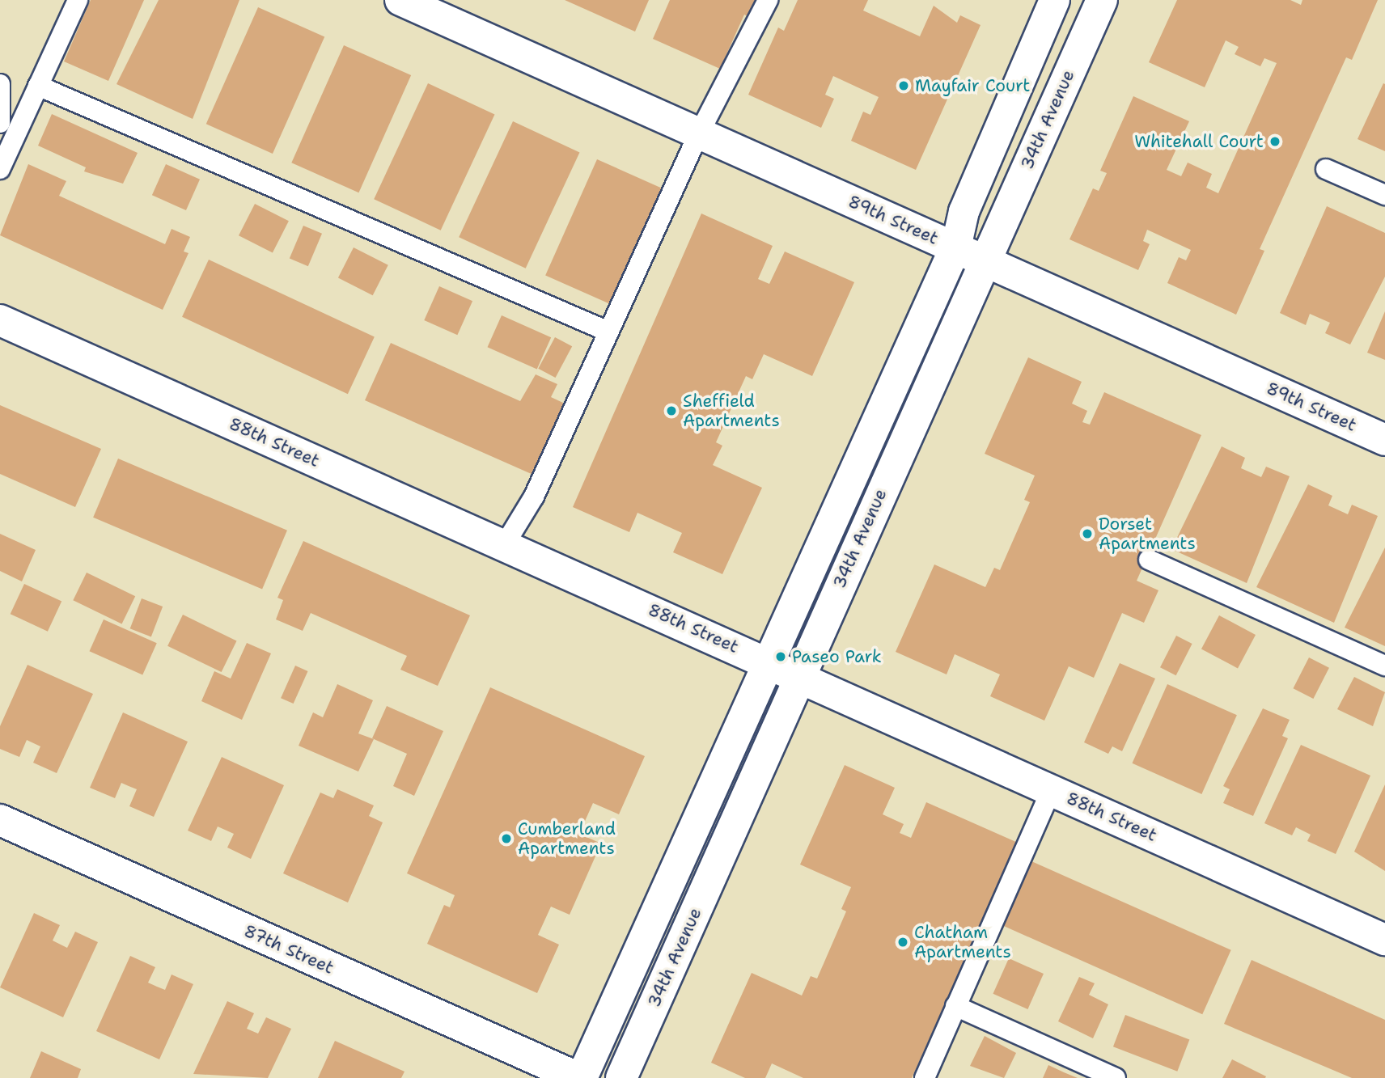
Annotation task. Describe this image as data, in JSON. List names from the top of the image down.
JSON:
{
  "streets": {
    "street": [
      "34th Avenue",
      "89th Street",
      "88th Street",
      "87th Street"
    ]
  },
  "crossings": [
    ["34th Avenue", "89th Street"],
    ["34th Avenue", "88th Street"],
    ["34th Avenue", "87th Street"]
  ],
  "places": [
    "Mayfair Court",
    "Whitehall Court",
    "Sheffield Apartments",
    "Dorset Apartments",
    "Paseo Park",
    "Cumberland Apartments",
    "Chatham Apartments"
  ]
}
